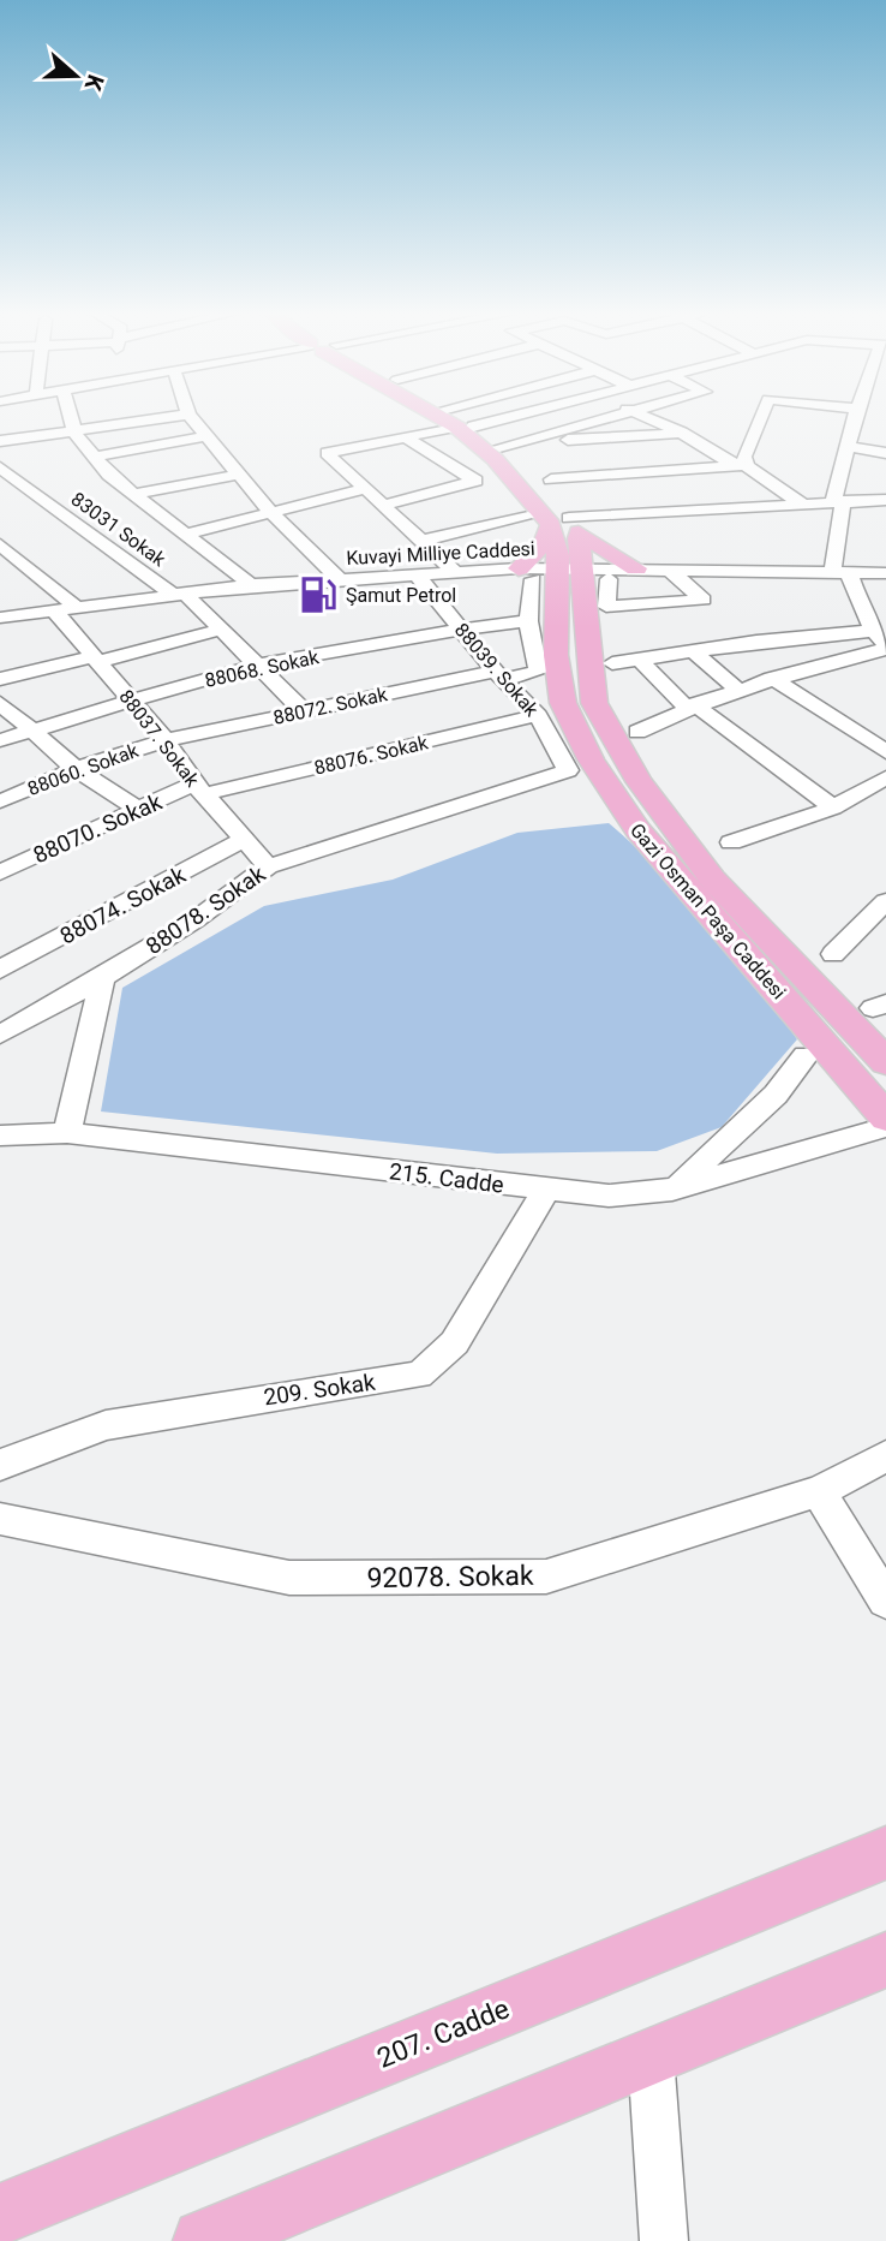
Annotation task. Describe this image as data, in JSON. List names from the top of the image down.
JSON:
{
  "streets": {
    "main road": ["Gazi Osman Paşa Caddesi", "207. Cadde"],
    "street": [
      "83031 Sokak",
      "Kuvayi Milliye Caddesi",
      "88068. Sokak",
      "88039. Sokak",
      "88072. Sokak",
      "88037. Sokak",
      "88076. Sokak",
      "88060. Sokak",
      "88070. Sokak",
      "88074. Sokak",
      "88078. Sokak",
      "215. Cadde",
      "209. Sokak",
      "92078. Sokak"
    ]
  },
  "crossings": [
    ["83031 Sokak", "Kuvayi Milliye Caddesi"],
    ["83031 Sokak", "88068. Sokak"],
    ["83031 Sokak", "88072. Sokak"],
    ["Kuvayi Milliye Caddesi", "88039. Sokak"],
    ["Kuvayi Milliye Caddesi", "88037. Sokak"],
    ["Kuvayi Milliye Caddesi", "Gazi Osman Paşa Caddesi"],
    ["88068. Sokak", "88039. Sokak"],
    ["88068. Sokak", "88072. Sokak"],
    ["88068. Sokak", "88037. Sokak"],
    ["88039. Sokak", "88072. Sokak"],
    ["88039. Sokak", "88076. Sokak"],
    ["88039. Sokak", "88078. Sokak"],
    ["88072. Sokak", "88037. Sokak"],
    ["88072. Sokak", "88060. Sokak"],
    ["88037. Sokak", "88076. Sokak"],
    ["88037. Sokak", "88060. Sokak"],
    ["88037. Sokak", "88070. Sokak"],
    ["88037. Sokak", "88074. Sokak"],
    ["88037. Sokak", "88078. Sokak"],
    ["88076. Sokak", "88070. Sokak"],
    ["215. Cadde", "209. Sokak"]
  ],
  "places": {
    "fuel station": ["Şamut Petrol"]
  },
  "north": "right"
}
